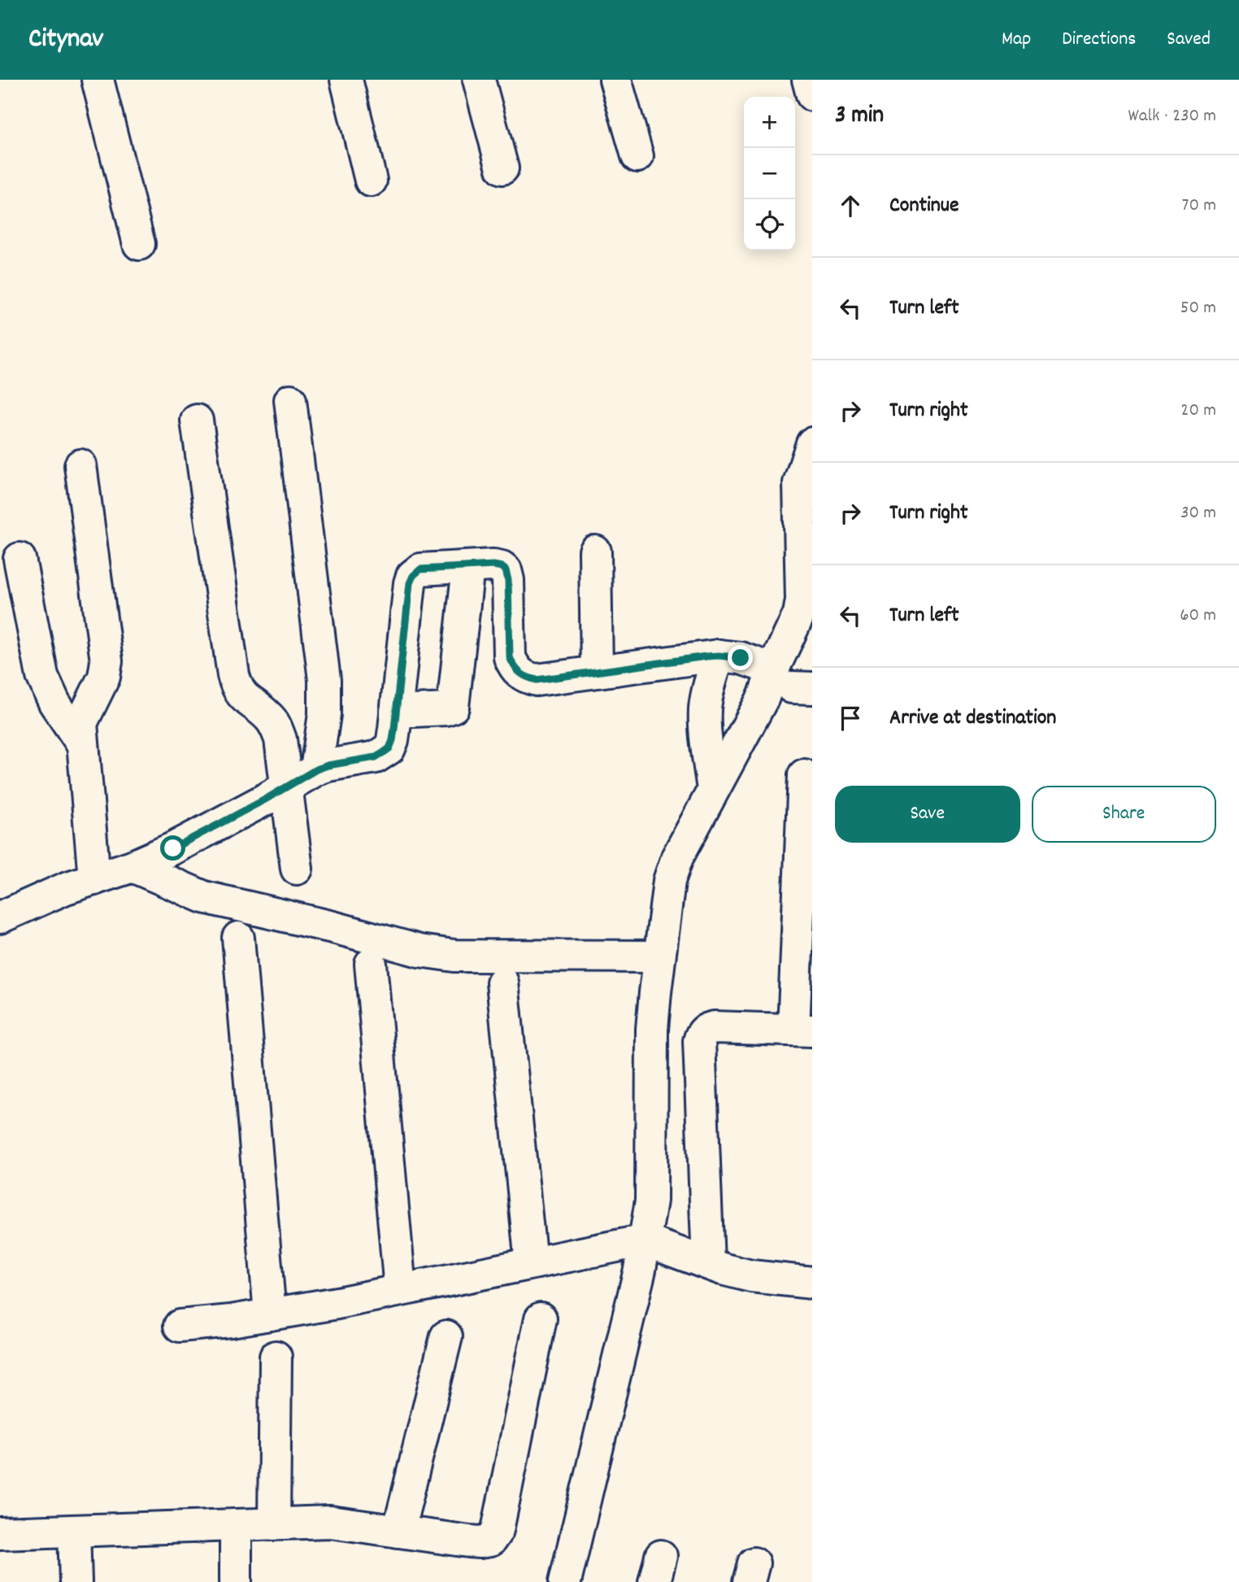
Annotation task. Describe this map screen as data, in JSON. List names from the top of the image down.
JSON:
{
  "page": {
    "header": "Citynav",
    "nav": ["Map", "Directions", "Saved"],
    "heading": ["3 min", "Walk · 230 m"],
    "map_buttons": ["+", "−"],
    "list": [
      ["Continue", "70 m"],
      ["Turn left", "50 m"],
      ["Turn right", "20 m"],
      ["Turn right", "30 m"],
      ["Turn left", "60 m"],
      "Arrive at destination"
    ],
    "buttons": ["Save", "Share"]
  }
}
